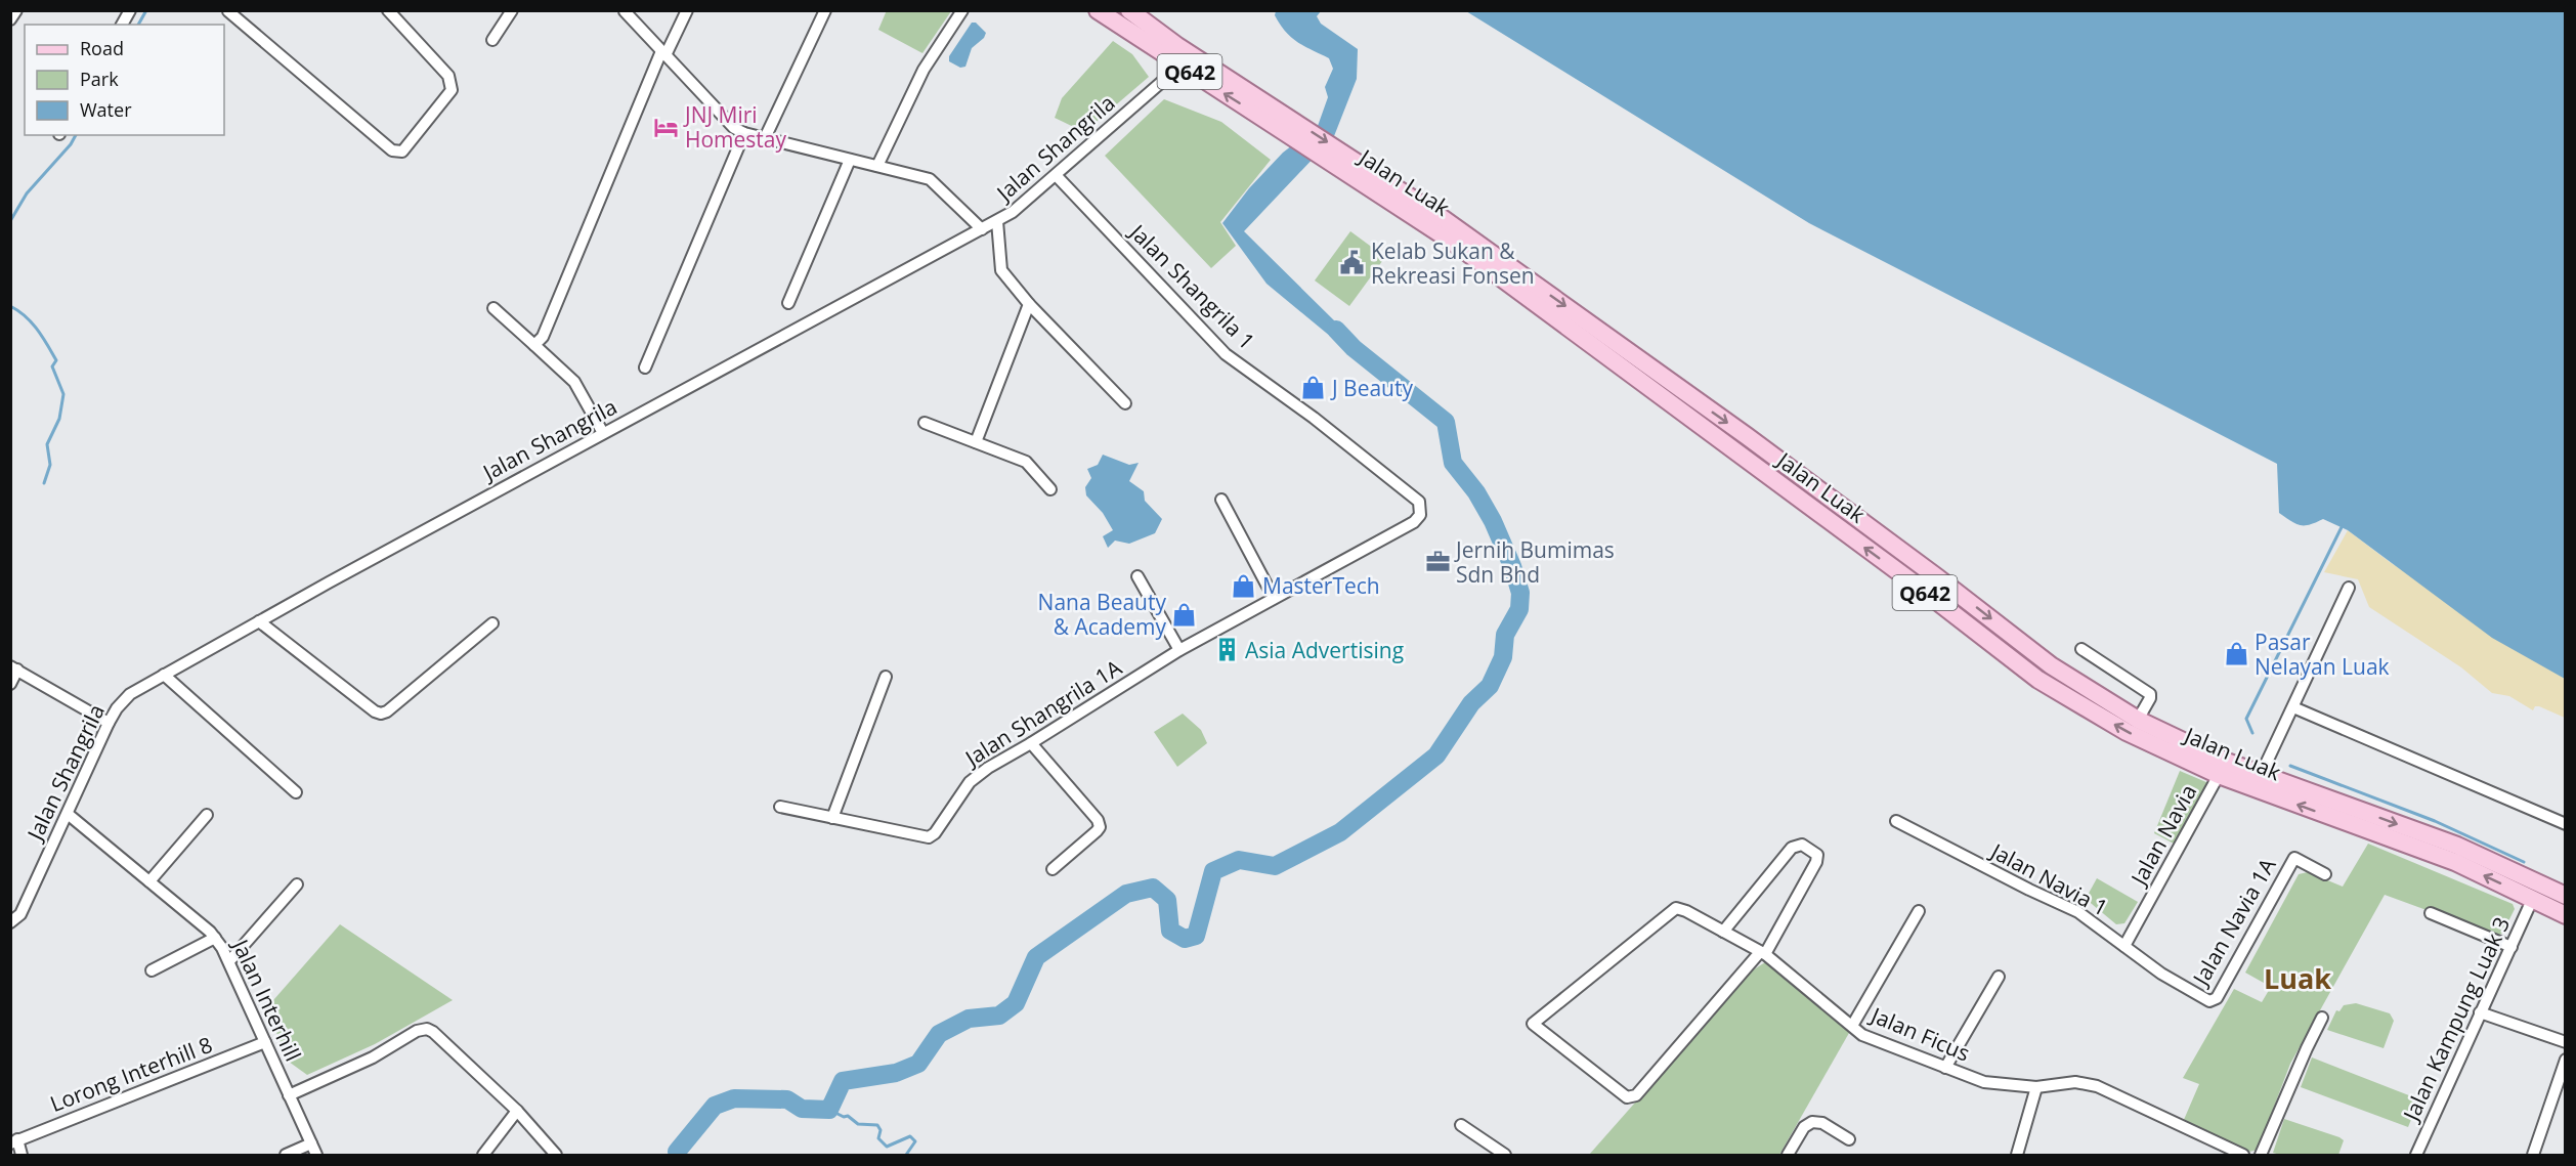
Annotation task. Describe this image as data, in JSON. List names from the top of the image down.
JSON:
{
  "streets": {
    "main road": ["Q642", "Jalan Luak"],
    "street": [
      "Jalan Shangrila",
      "Jalan Shangrila 1",
      "Jalan Shangrila 1A",
      "Jalan Navia",
      "Jalan Navia 1",
      "Jalan Navia 1A",
      "Jalan Interhill",
      "Jalan Kampung Luak 3",
      "Jalan Ficus",
      "Lorong Interhill 8"
    ]
  },
  "crossings": [
    ["Jalan Shangrila", "Jalan Luak"],
    ["Jalan Shangrila", "Jalan Shangrila 1"],
    ["Jalan Shangrila", "Jalan Interhill"],
    ["Jalan Luak", "Jalan Navia"],
    ["Jalan Luak", "Jalan Kampung Luak 3"],
    ["Jalan Shangrila 1", "Jalan Shangrila 1A"],
    ["Jalan Navia", "Jalan Navia 1"],
    ["Jalan Navia 1", "Jalan Navia 1A"],
    ["Jalan Interhill", "Lorong Interhill 8"]
  ],
  "districts": ["Luak"],
  "places": {
    "hotel": ["JNJ Miri Homestay"],
    "public building": ["Kelab Sukan & Rekreasi Fonsen"],
    "shop": [
      "J Beauty",
      "MasterTech",
      "Nana Beauty & Academy",
      "Pasar Nelayan Luak"
    ],
    "office": ["Jernih Bumimas Sdn Bhd"],
    "building": ["Asia Advertising"]
  },
  "legend": ["Road", "Park", "Water"]
}
